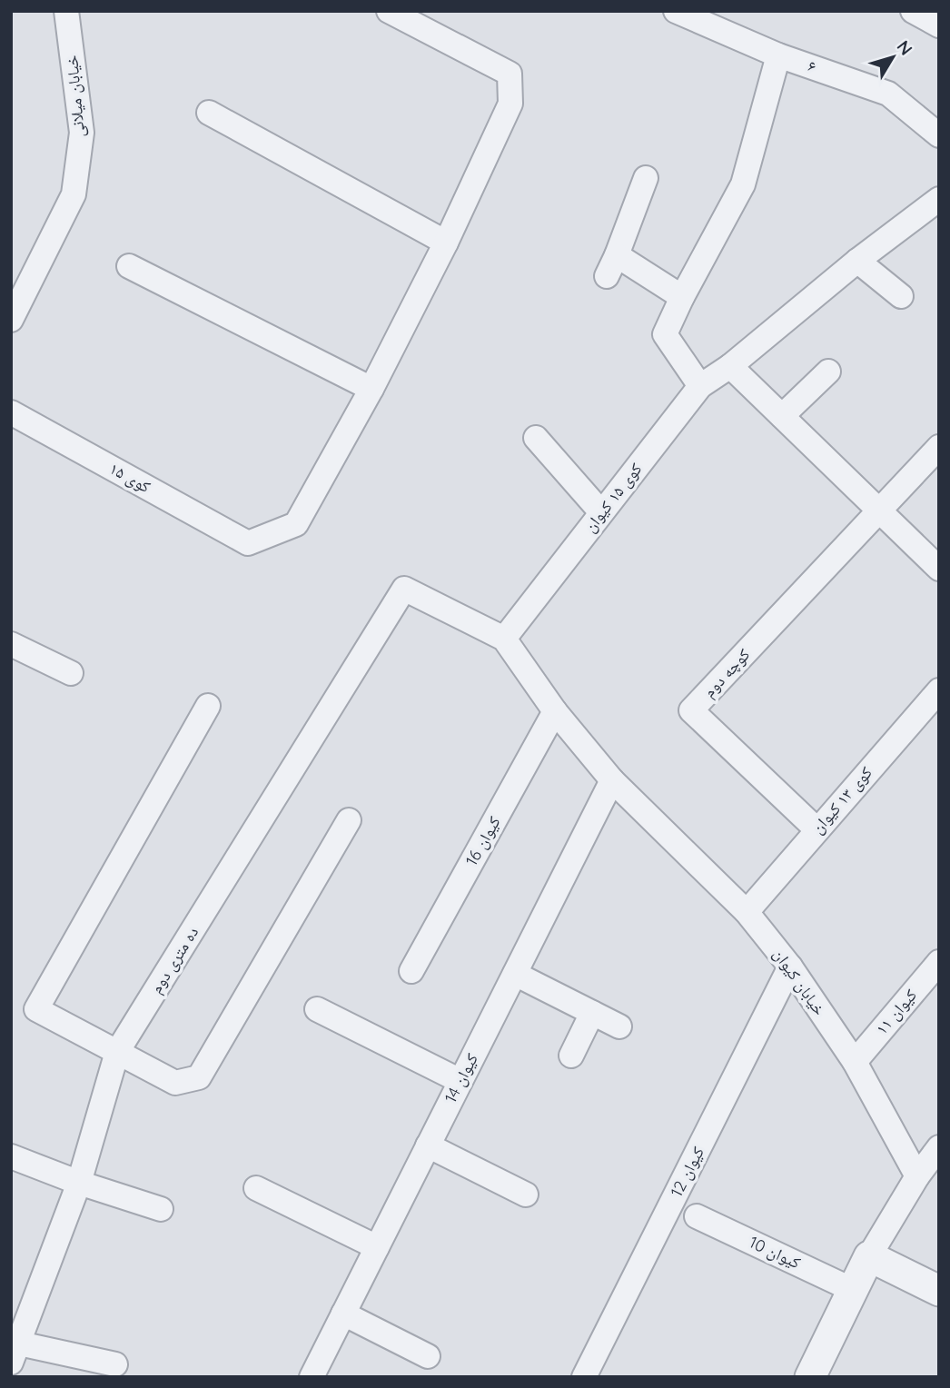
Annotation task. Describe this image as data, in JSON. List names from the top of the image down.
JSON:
{
  "streets": {
    "street": [
      "۶",
      "خیابان میلانی",
      "کوی ۱۵",
      "کوی ۱۵ کیوان",
      "کوچه دوم",
      "کوی ۱۳ کیوان",
      "کیوان 16",
      "ده متری دوم",
      "خیابان کیوان",
      "کیوان ۱۱",
      "کیوان 14",
      "کیوان 12",
      "کیوان 10"
    ]
  },
  "crossings": [
    ["کوی ۱۵ کیوان", "ده متری دوم"],
    ["کوی ۱۵ کیوان", "خیابان کیوان"],
    ["کوچه دوم", "کوی ۱۳ کیوان"],
    ["کوی ۱۳ کیوان", "خیابان کیوان"],
    ["کیوان 16", "خیابان کیوان"],
    ["ده متری دوم", "خیابان کیوان"],
    ["خیابان کیوان", "کیوان ۱۱"],
    ["خیابان کیوان", "کیوان 14"],
    ["خیابان کیوان", "کیوان 12"]
  ],
  "north": "top right"
}
